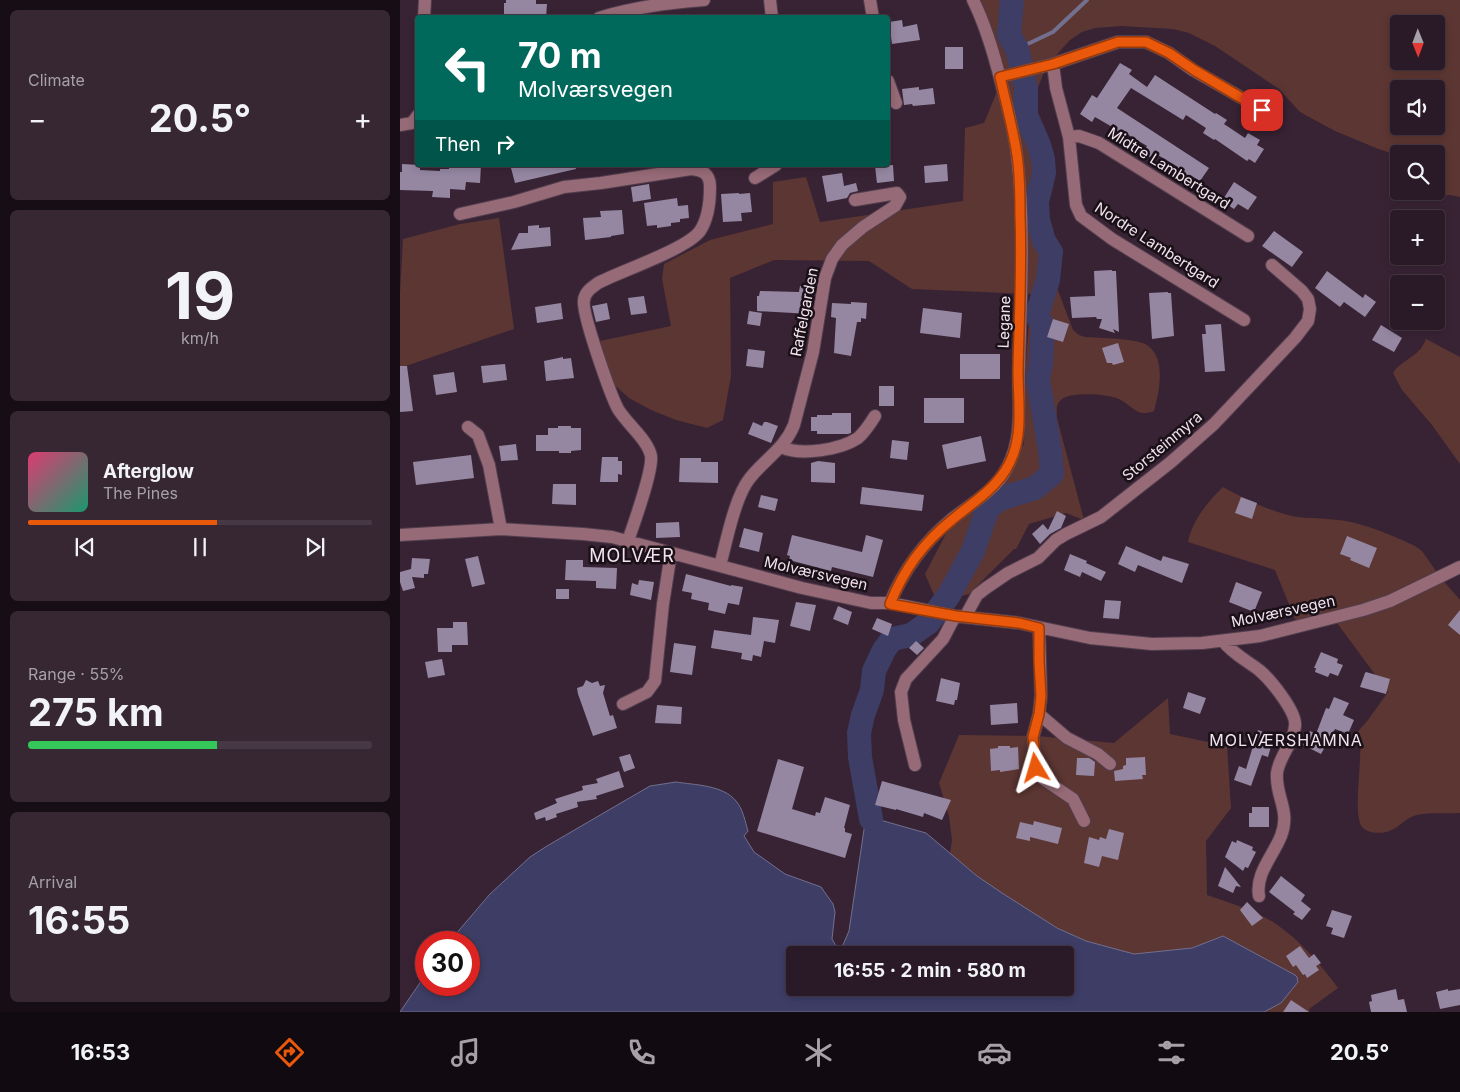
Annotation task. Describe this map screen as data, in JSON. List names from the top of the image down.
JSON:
{
  "streets": {
    "street": [
      "Midtre Lambertgard",
      "Nordre Lambertgard",
      "Raffelgarden",
      "Legane",
      "Storsteinmyra",
      "Molværsvegen"
    ]
  },
  "crossings": [
    ["Midtre Lambertgard", "Nordre Lambertgard"],
    ["Raffelgarden", "Molværsvegen"],
    ["Legane", "Molværsvegen"],
    ["Storsteinmyra", "Molværsvegen"]
  ],
  "districts": ["MOLVÆR", "MOLVÆRSHAMNA"],
  "north": "bottom",
  "page": {
    "tile": [
      "Climate",
      ["19", "km/h"],
      ["Range · 55%", "275 km"],
      ["Arrival", "16:55"]
    ],
    "map_buttons": ["+", "−"],
    "turn": ["70 m", "Molværsvegen"],
    "heat": ["−", "20.5°", "+"],
    "then": "Then",
    "song": ["Afterglow", "The Pines"],
    "limit": "30",
    "trip": "16:55 · 2 min · 580 m",
    "tabs": ["16:53", "20.5°"]
  }
}
